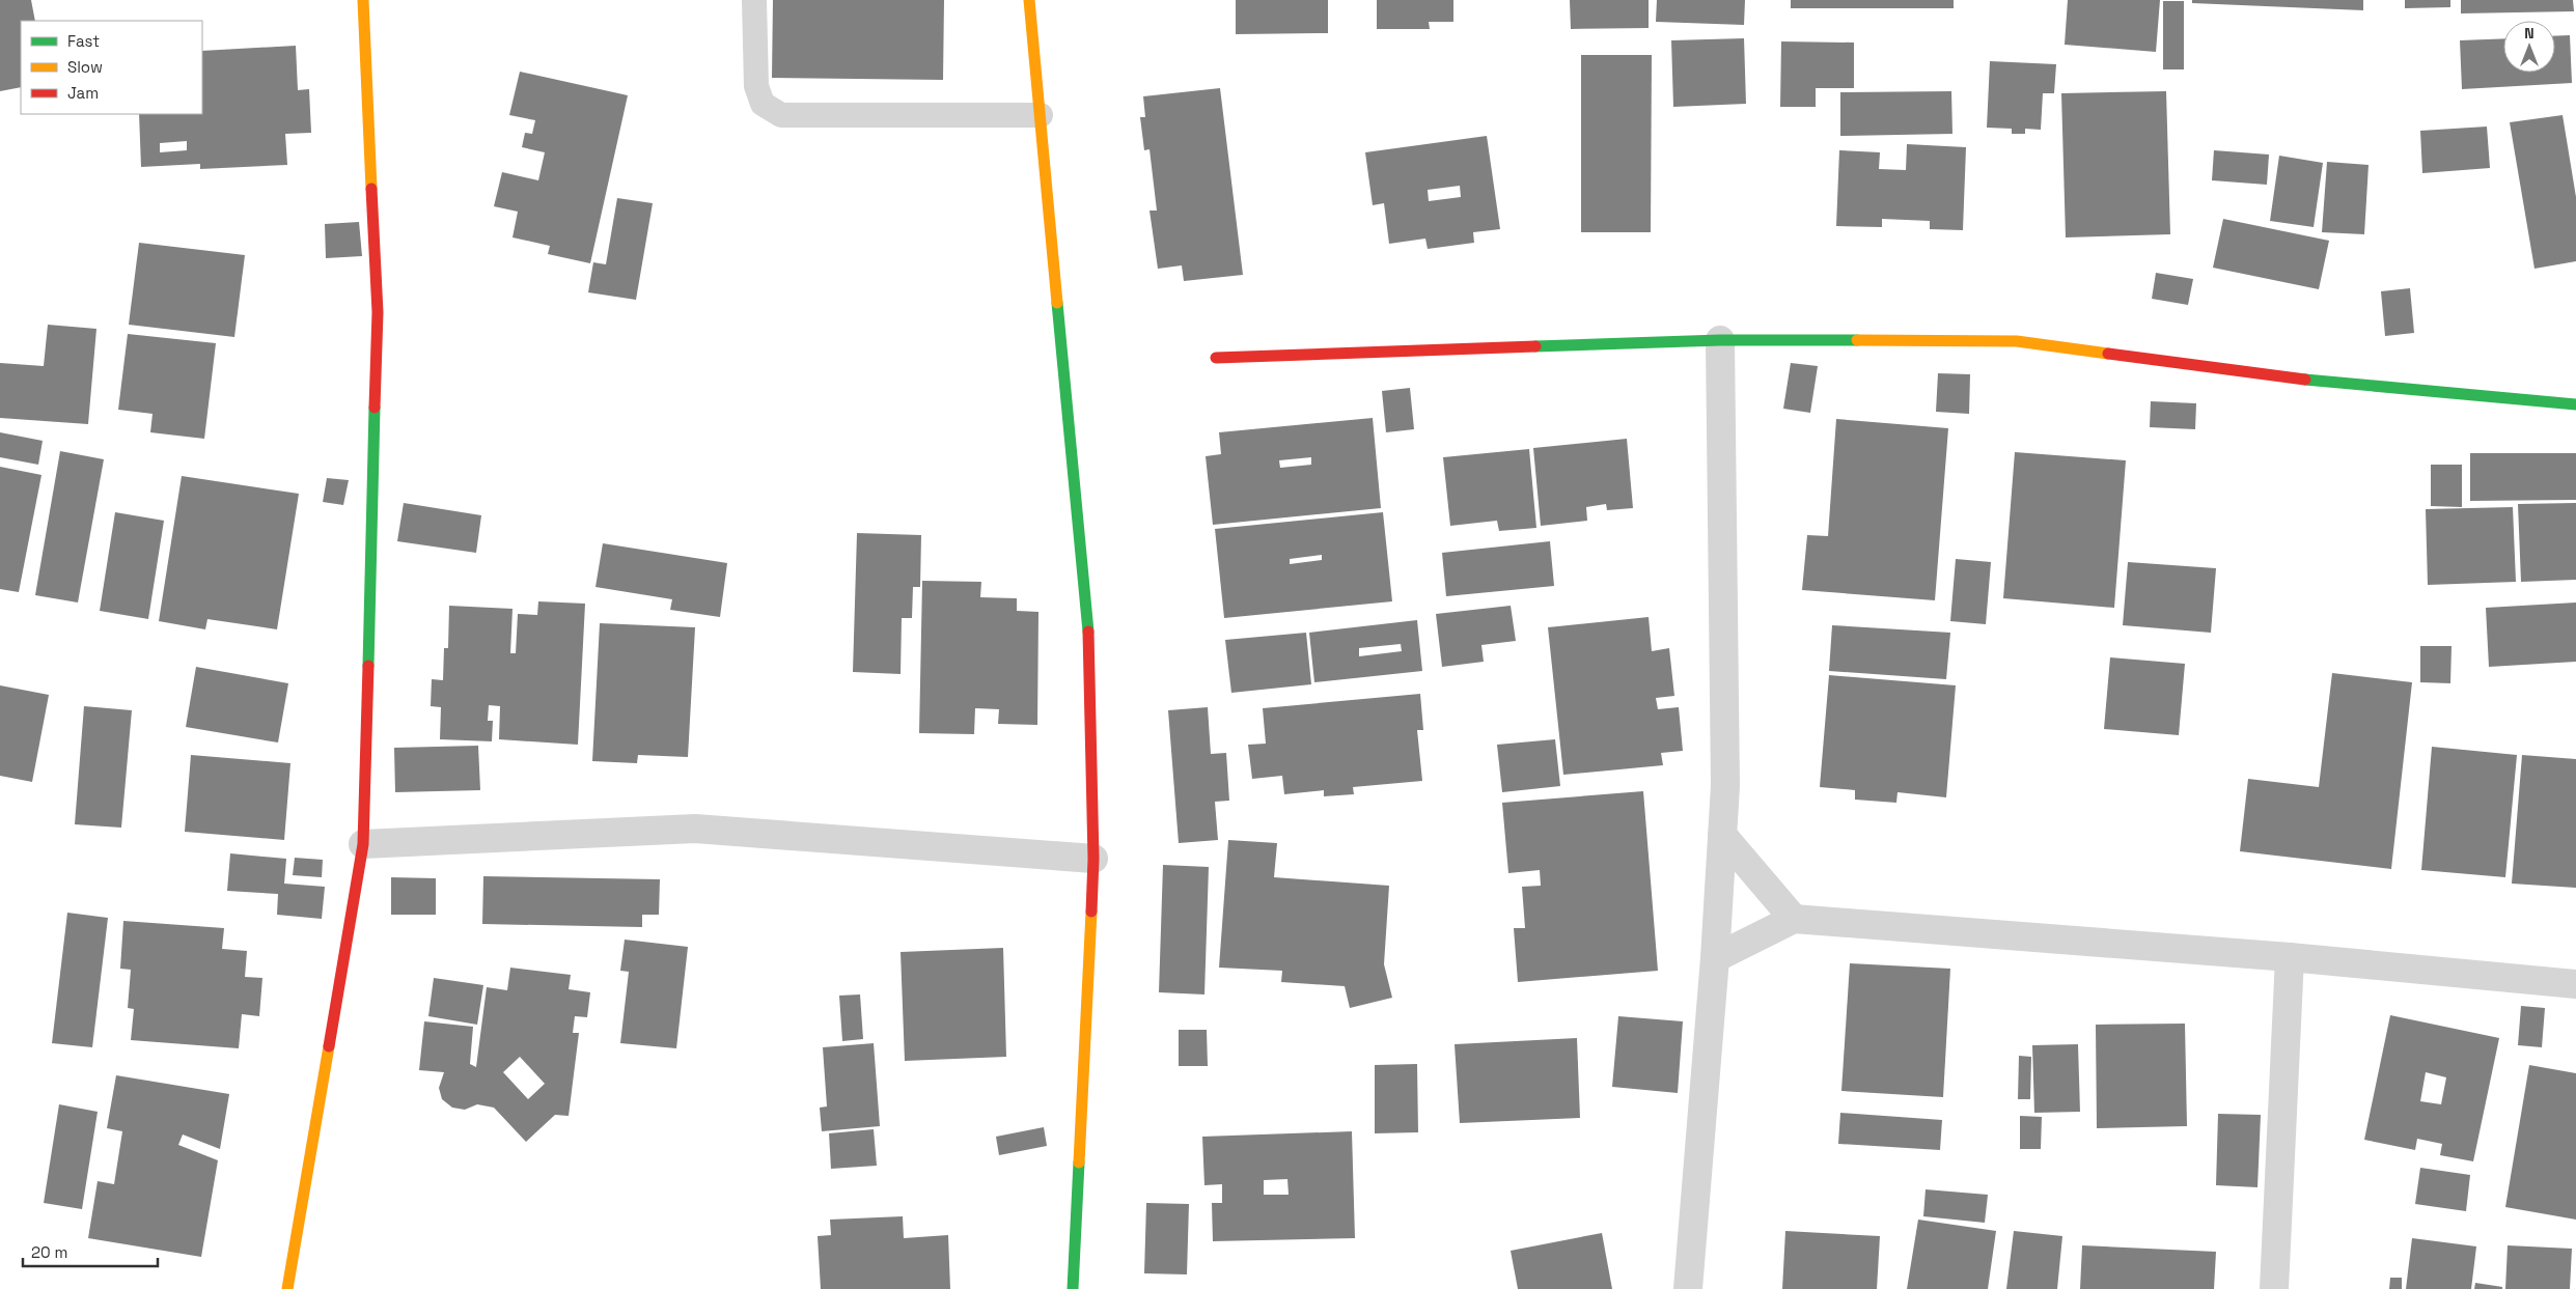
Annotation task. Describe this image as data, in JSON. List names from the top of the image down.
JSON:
{
  "legend": ["Fast", "Slow", "Jam"],
  "scale_bar": "20 m",
  "north": "top"
}
